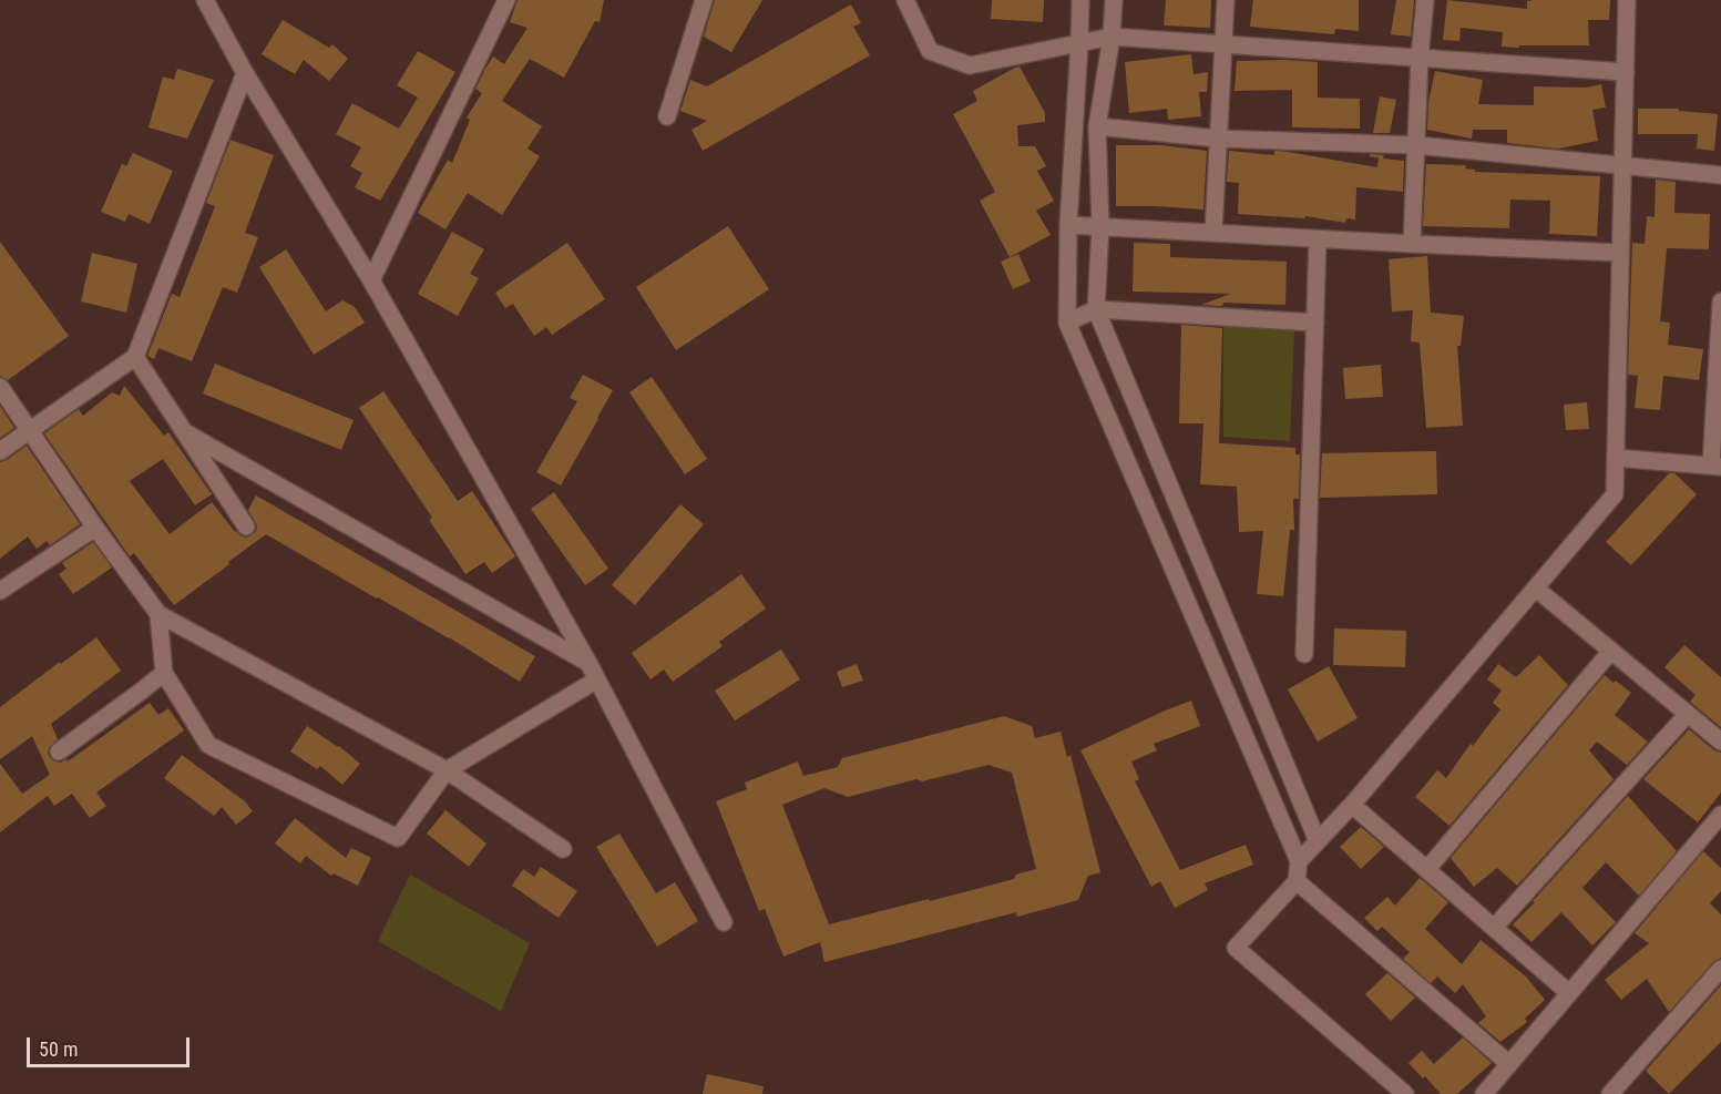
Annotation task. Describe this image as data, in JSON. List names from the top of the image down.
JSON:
{
  "scale_bar": "50 m"
}
